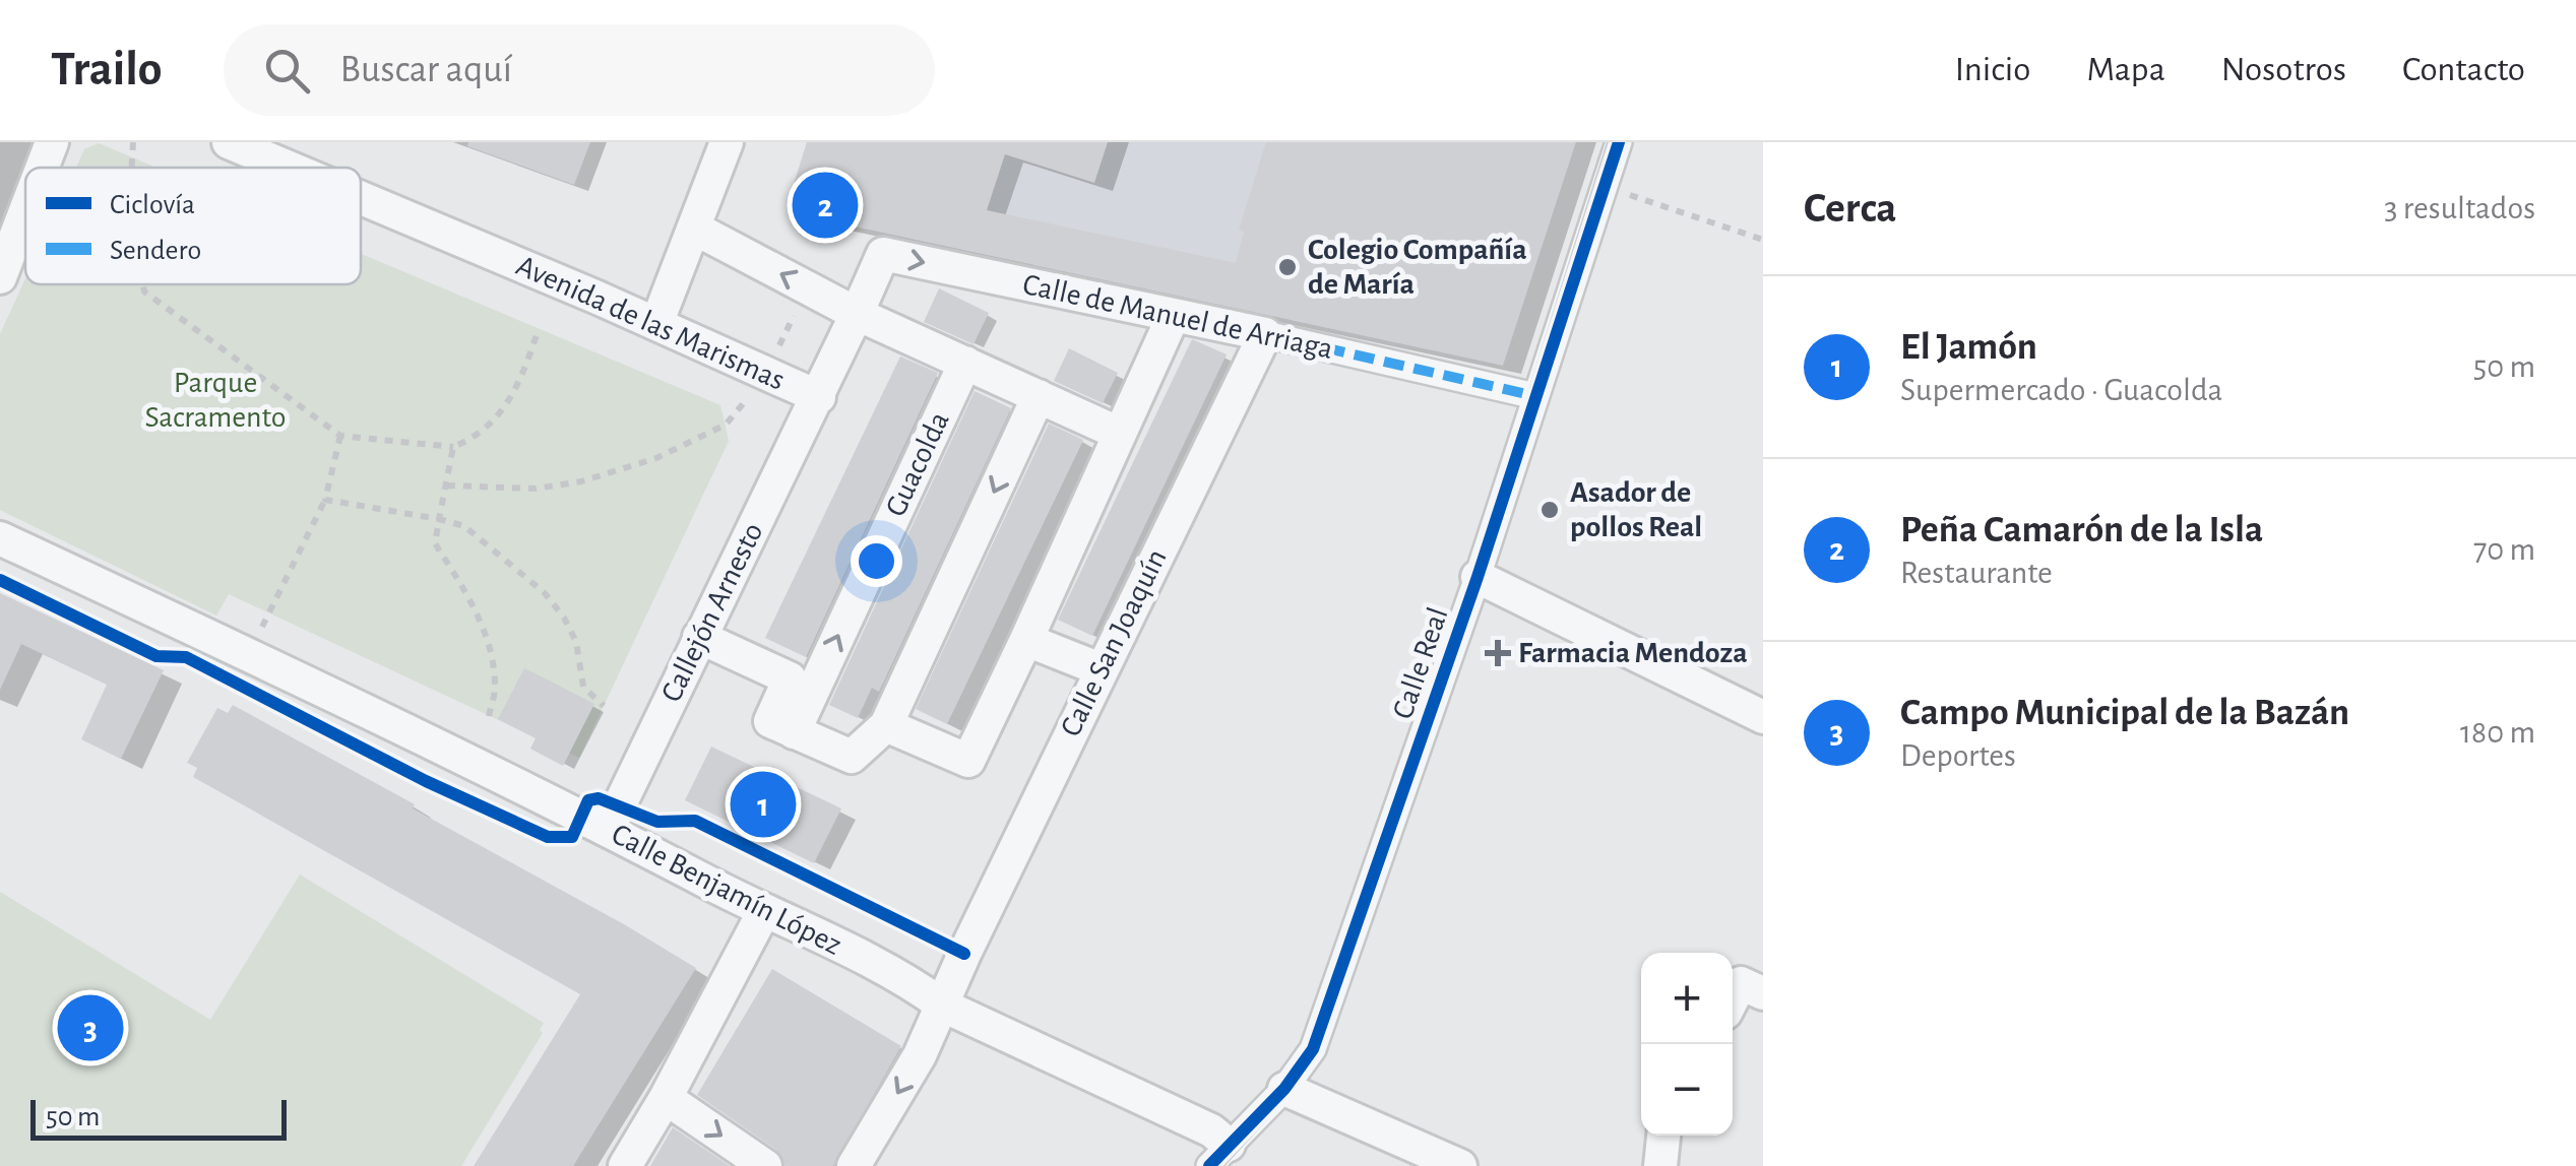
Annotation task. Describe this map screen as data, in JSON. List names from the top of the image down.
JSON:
{
  "streets": {
    "street": [
      "Calle de Manuel de Arriaga",
      "Avenida de las Marismas",
      "Guacolda",
      "Callejón Arnesto",
      "Calle San Joaquín",
      "Calle Real",
      "Calle Benjamín López"
    ]
  },
  "crossings": [
    ["Calle de Manuel de Arriaga", "Avenida de las Marismas"],
    ["Calle de Manuel de Arriaga", "Calle San Joaquín"],
    ["Calle de Manuel de Arriaga", "Calle Real"],
    ["Avenida de las Marismas", "Callejón Arnesto"],
    ["Callejón Arnesto", "Calle Benjamín López"],
    ["Calle San Joaquín", "Calle Benjamín López"],
    ["Calle Real", "Calle Benjamín López"]
  ],
  "one_way": ["Calle de Manuel de Arriaga"],
  "parks": ["Parque Sacramento"],
  "places": {
    "other": ["Colegio Compañía de María", "Asador de pollos Real"],
    "health": ["Farmacia Mendoza"]
  },
  "legend": ["Ciclovía", "Sendero"],
  "scale_bar": "50 m",
  "page": {
    "header": "Trailo",
    "search": "Buscar aquí",
    "nav": [
      "Inicio",
      "Mapa",
      "Nosotros",
      "Contacto"
    ],
    "heading": ["Cerca", "3 resultados"],
    "pins": ["2", "1", "3"],
    "list": [
      {
        "mark": "1",
        "name": "El Jamón",
        "note": "Supermercado · Guacolda",
        "value": "50 m"
      },
      {
        "mark": "2",
        "name": "Peña Camarón de la Isla",
        "note": "Restaurante",
        "value": "70 m"
      },
      {
        "mark": "3",
        "name": "Campo Municipal de la Bazán",
        "note": "Deportes",
        "value": "180 m"
      }
    ],
    "map_buttons": ["+", "−"],
    "scale": "50 m"
  }
}
